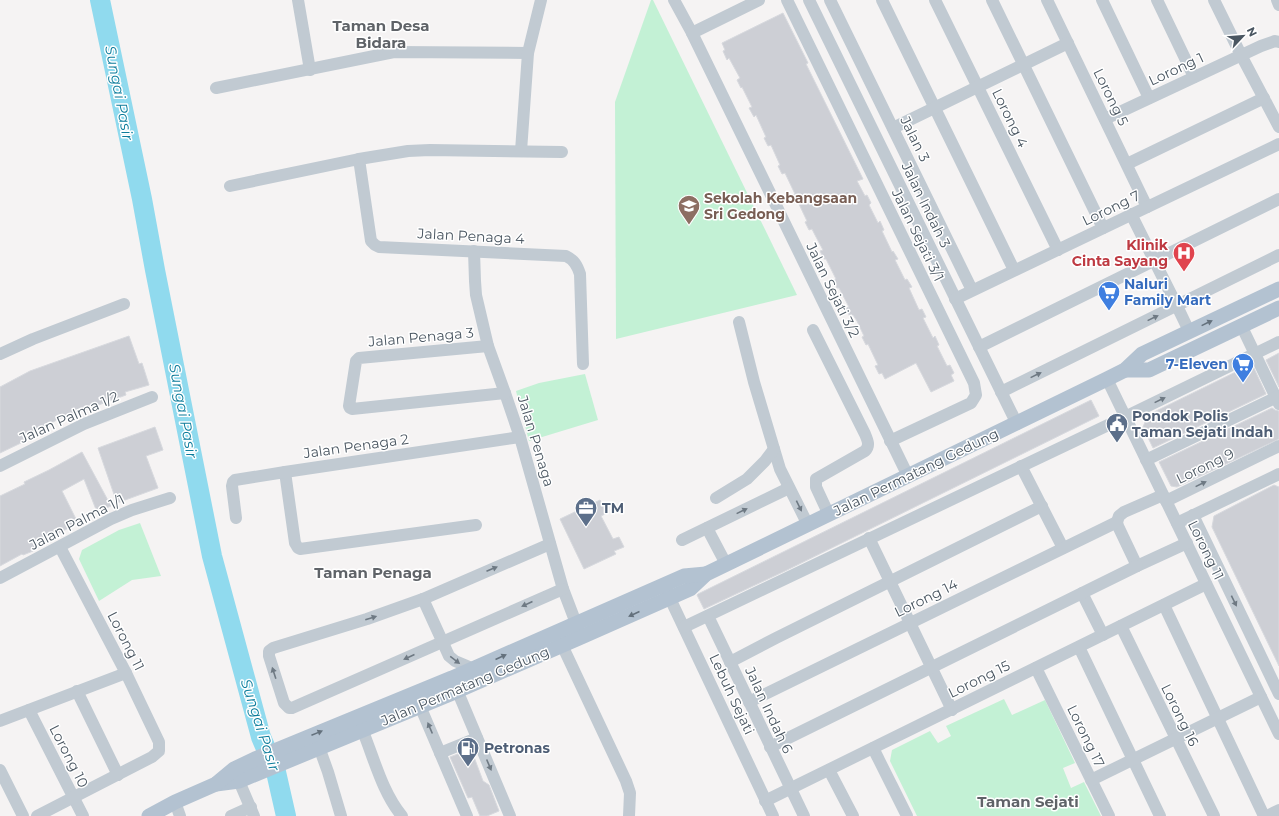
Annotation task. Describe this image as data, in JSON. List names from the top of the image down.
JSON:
{
  "streets": {
    "main road": ["Jalan Permatang Gedung"],
    "street": [
      "Lorong 1",
      "Lorong 5",
      "Lorong 4",
      "Jalan 3",
      "Jalan Indah 3",
      "Lorong 7",
      "Jalan Sejati 3/1",
      "Jalan Penaga 4",
      "Jalan Sejati 3/2",
      "Jalan Penaga 3",
      "Jalan Palma 1/2",
      "Jalan Penaga",
      "Jalan Penaga 2",
      "Lorong 9",
      "Jalan Palma 1/1",
      "Lorong 11",
      "Lorong 14",
      "Lorong 15",
      "Lebuh Sejati",
      "Jalan Indah 6",
      "Lorong 16",
      "Lorong 17",
      "Lorong 10"
    ]
  },
  "crossings": [
    ["Lorong 1", "Lorong 5"],
    ["Lorong 5", "Lorong 7"],
    ["Lorong 4", "Lorong 7"],
    ["Jalan 3", "Lorong 7"],
    ["Jalan Indah 3", "Lorong 7"],
    ["Jalan Indah 3", "Jalan Permatang Gedung"],
    ["Jalan Sejati 3/1", "Jalan Sejati 3/2"],
    ["Jalan Penaga 4", "Jalan Penaga"],
    ["Jalan Sejati 3/2", "Jalan Permatang Gedung"],
    ["Jalan Penaga 3", "Jalan Penaga"],
    ["Jalan Penaga", "Jalan Penaga 2"],
    ["Jalan Penaga", "Jalan Permatang Gedung"],
    ["Lorong 9", "Lorong 11"],
    ["Lorong 9", "Lorong 14"],
    ["Jalan Permatang Gedung", "Lorong 11"],
    ["Jalan Permatang Gedung", "Lebuh Sejati"],
    ["Jalan Palma 1/1", "Lorong 11"],
    ["Lorong 11", "Lorong 15"],
    ["Lorong 14", "Jalan Indah 6"],
    ["Lorong 15", "Lebuh Sejati"],
    ["Lorong 15", "Jalan Indah 6"],
    ["Lorong 15", "Lorong 16"],
    ["Lorong 15", "Lorong 17"]
  ],
  "districts": ["Taman Desa Bidara", "Taman Penaga", "Taman Sejati"],
  "water": ["Sungai Pasir"],
  "places": {
    "school or university": ["Sekolah Kebangsaan Sri Gedong"],
    "hospital": ["Klinik Cinta Sayang"],
    "supermarket": ["Naluri Family Mart", "7-Eleven"],
    "public building": ["Pondok Polis Taman Sejati Indah"],
    "office": ["TM"],
    "fuel station": ["Petronas"]
  },
  "north": "top right"
}
